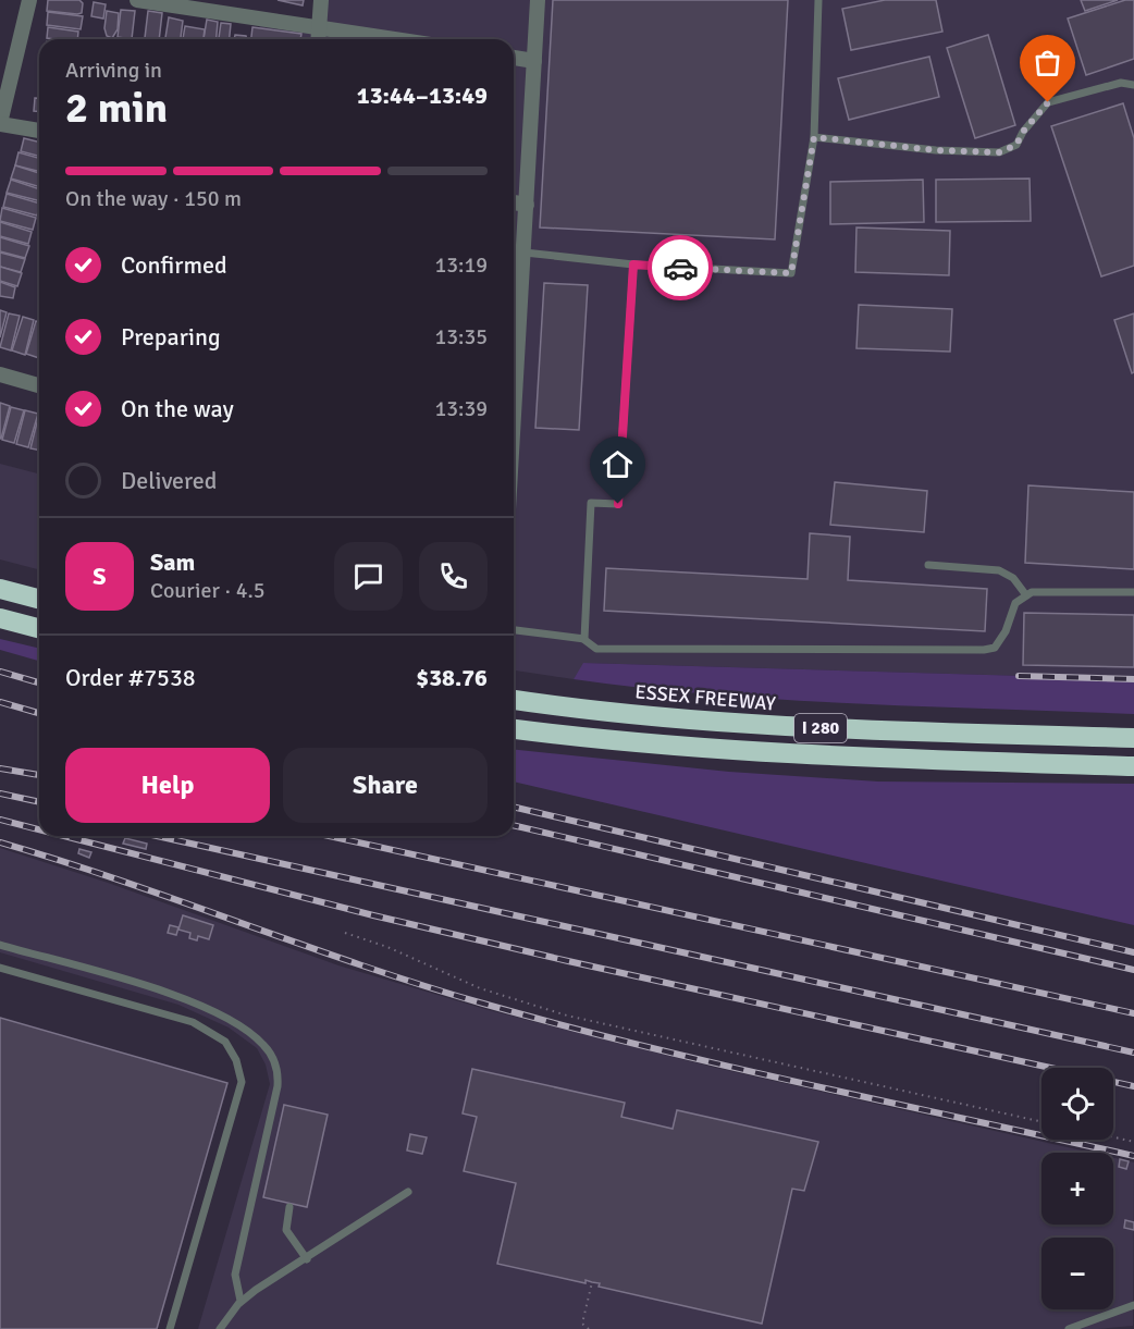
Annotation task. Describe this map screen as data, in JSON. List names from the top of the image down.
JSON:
{
  "streets": {
    "highway": ["ESSEX FREEWAY", "I 280"]
  },
  "page": {
    "heading": ["2 min", "Arriving in", "13:44–13:49"],
    "panel": [
      "Sam",
      "Courier · 4.5",
      "Order #7538",
      "$38.76"
    ],
    "bar": "On the way · 150 m",
    "list": [
      ["Confirmed", "13:19"],
      ["Preparing", "13:35"],
      ["On the way", "13:39"],
      "Delivered"
    ],
    "round": "S",
    "buttons": ["Help", "Share"],
    "map_buttons": ["+", "−"]
  }
}
